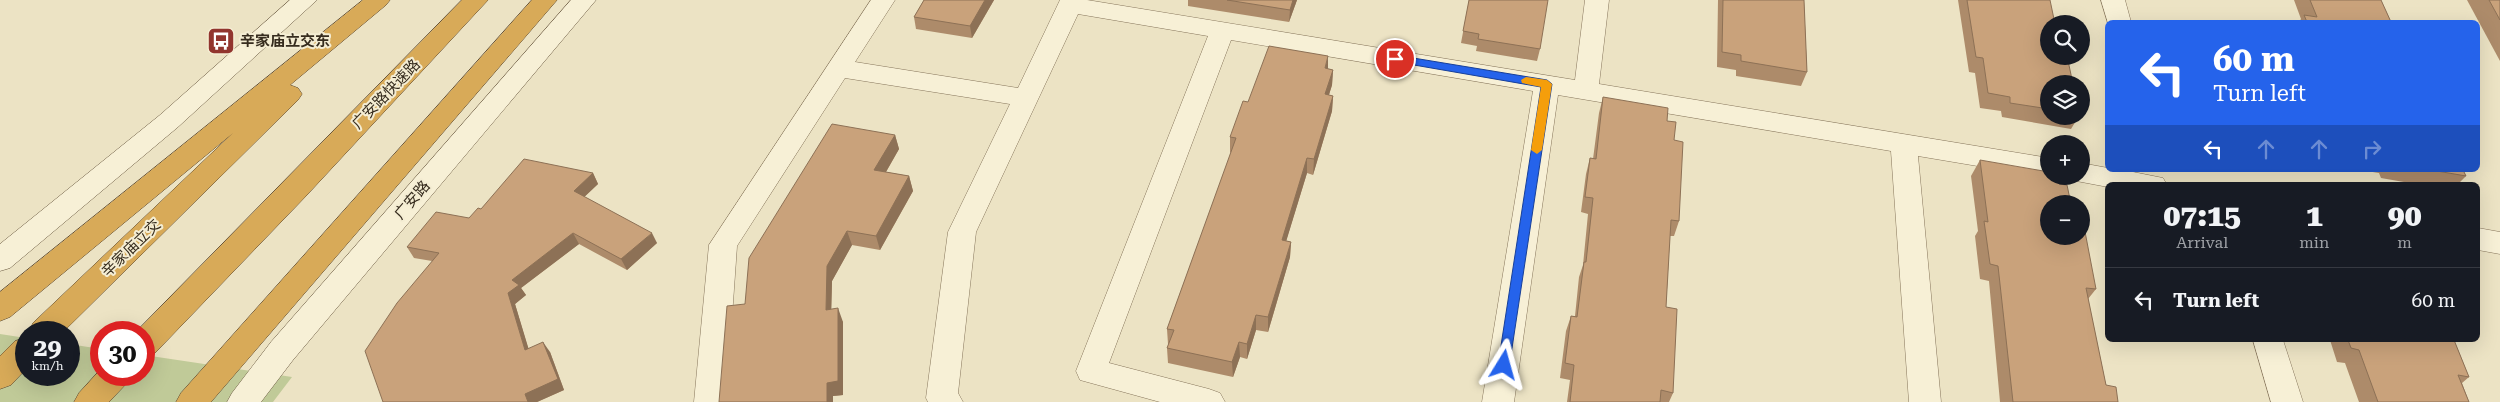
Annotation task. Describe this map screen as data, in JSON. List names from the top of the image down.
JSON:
{
  "streets": {
    "highway": ["广安路快速路", "辛家庙立交"],
    "street": ["广安路"]
  },
  "places": {
    "bus stop": ["辛家庙立交东"]
  },
  "page": {
    "map_buttons": ["+", "−"],
    "turn": ["60 m", "Turn left"],
    "eta": [
      "07:15",
      "Arrival",
      "1",
      "min",
      "90",
      "m"
    ],
    "list": [
      {
        "name": "Turn left",
        "value": "60 m"
      }
    ],
    "speed": "29 km/h",
    "limit": "30"
  }
}
